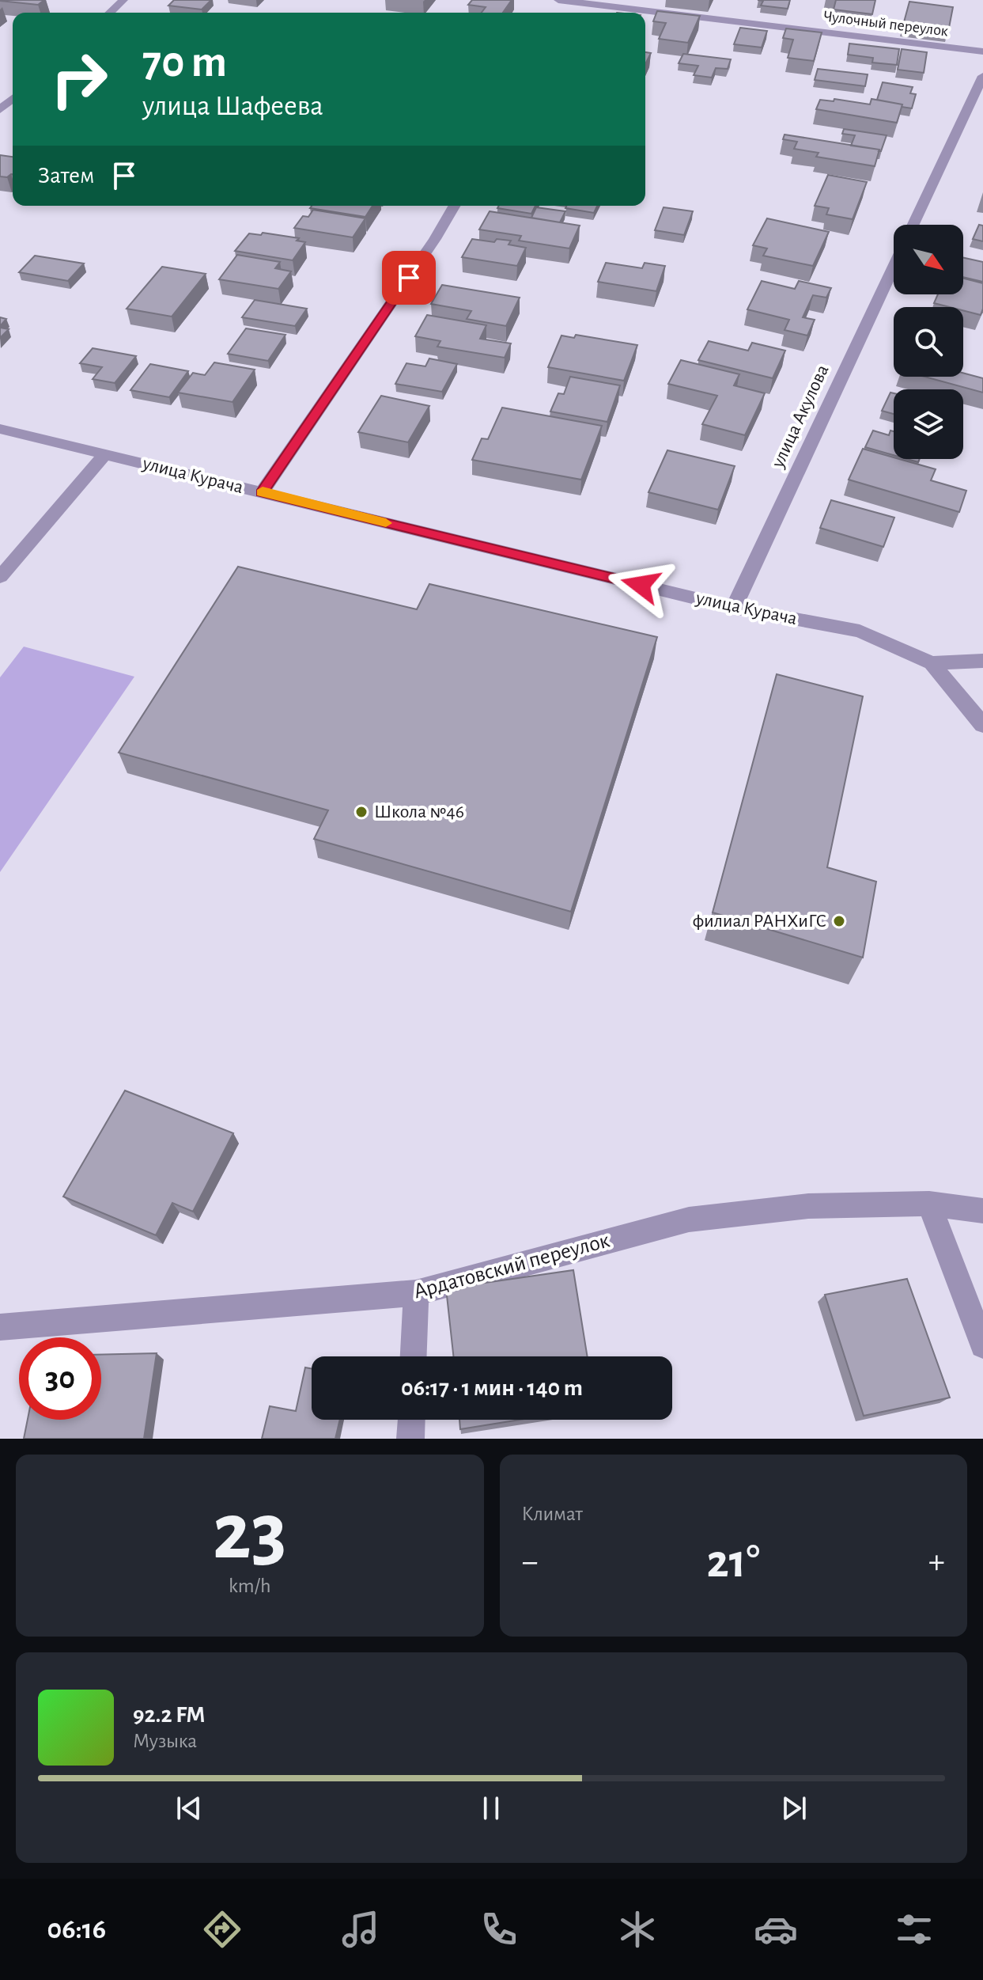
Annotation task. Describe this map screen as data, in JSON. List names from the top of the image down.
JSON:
{
  "streets": {
    "street": [
      "Чулочный переулок",
      "улица Акулова",
      "улица Курача",
      "Ардатовский переулок"
    ]
  },
  "crossings": [
    ["улица Акулова", "улица Курача"]
  ],
  "places": ["Школа №46", "филиал РАНХиГС"],
  "north": "bottom right",
  "page": {
    "turn": ["70 m", "улица Шафеева"],
    "then": "Затем",
    "limit": "30",
    "trip": "06:17 · 1 мин · 140 m",
    "tile": [
      ["23", "km/h"],
      "Климат"
    ],
    "heat": ["−", "21°", "+"],
    "song": ["92.2 FM", "Музыка"],
    "tabs": "06:16"
  }
}
